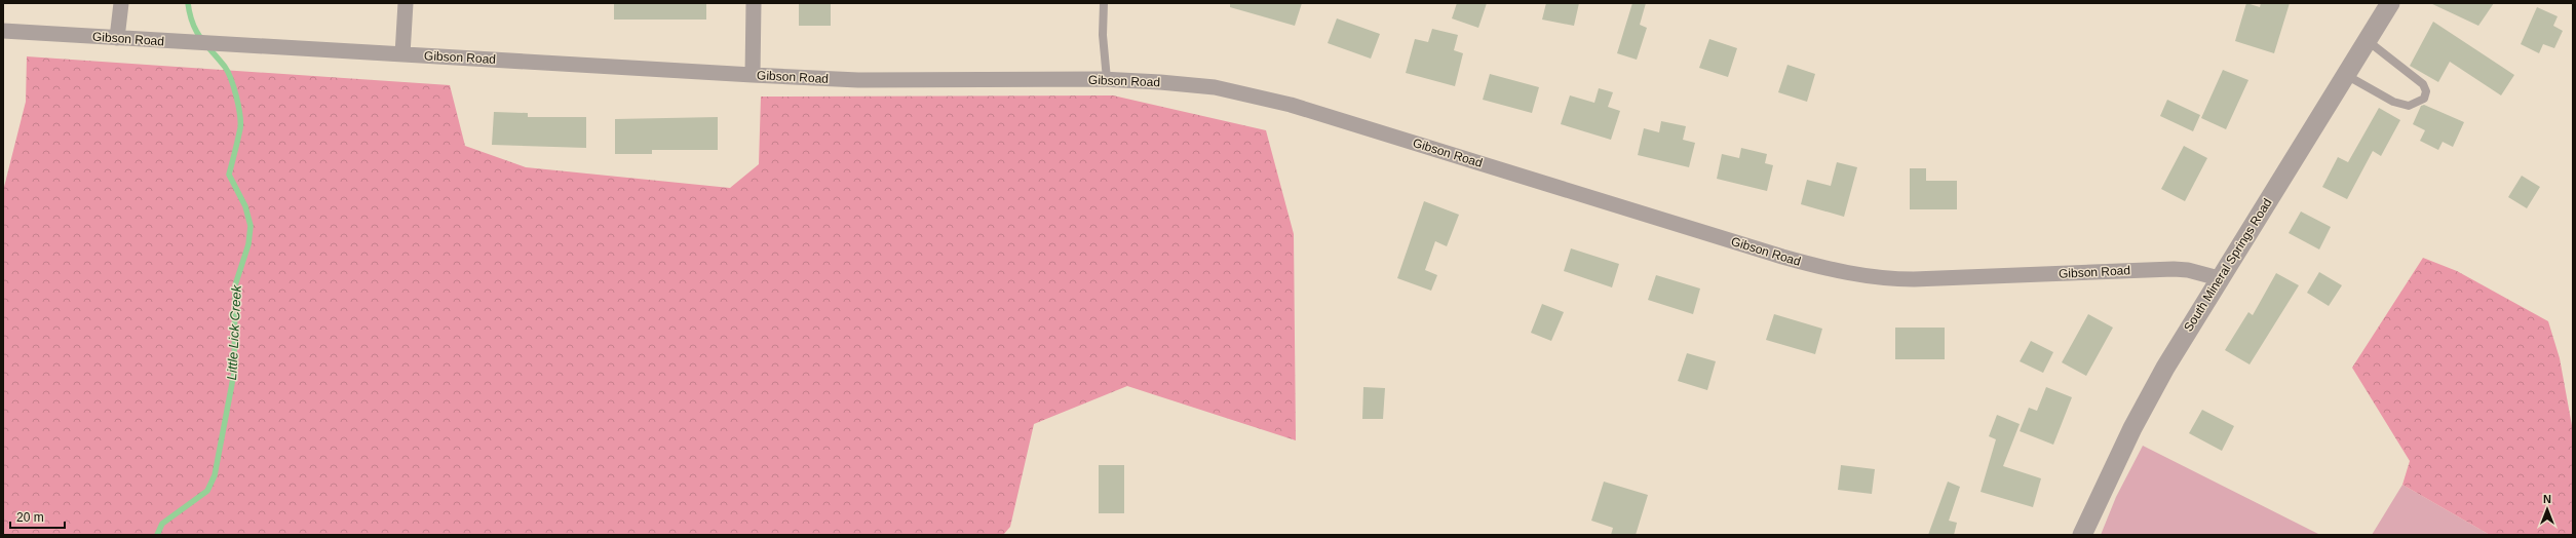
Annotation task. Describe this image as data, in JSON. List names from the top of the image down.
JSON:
{
  "streets": {
    "street": ["Gibson Road", "South Mineral Springs Road"]
  },
  "crossings": [
    ["Gibson Road", "South Mineral Springs Road"]
  ],
  "water": ["Little Lick Creek"],
  "scale_bar": "20 m",
  "north": "top"
}
